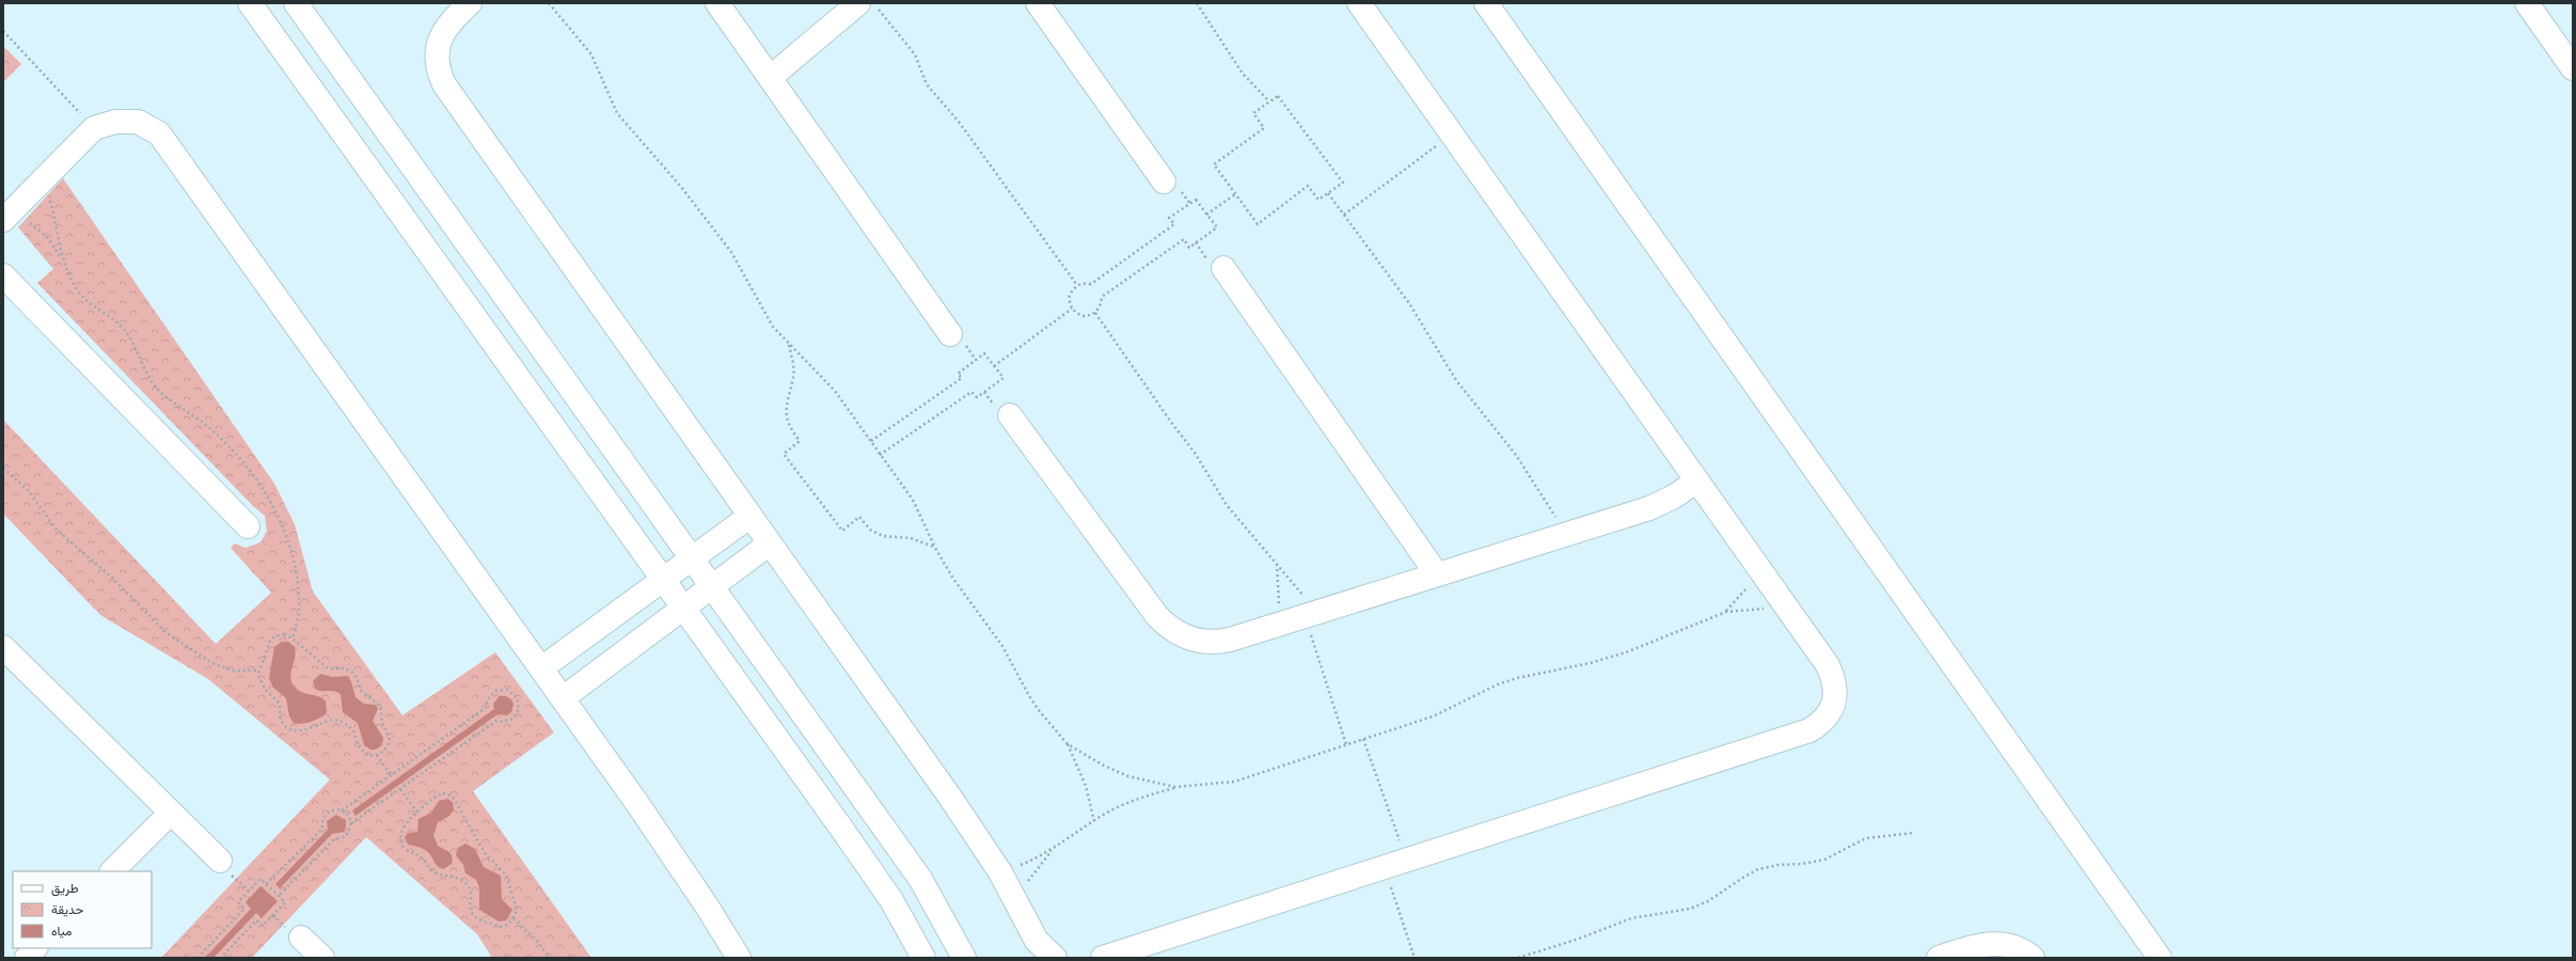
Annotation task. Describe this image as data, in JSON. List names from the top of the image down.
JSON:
{
  "legend": ["طريق", "حديقة", "مياه"]
}
